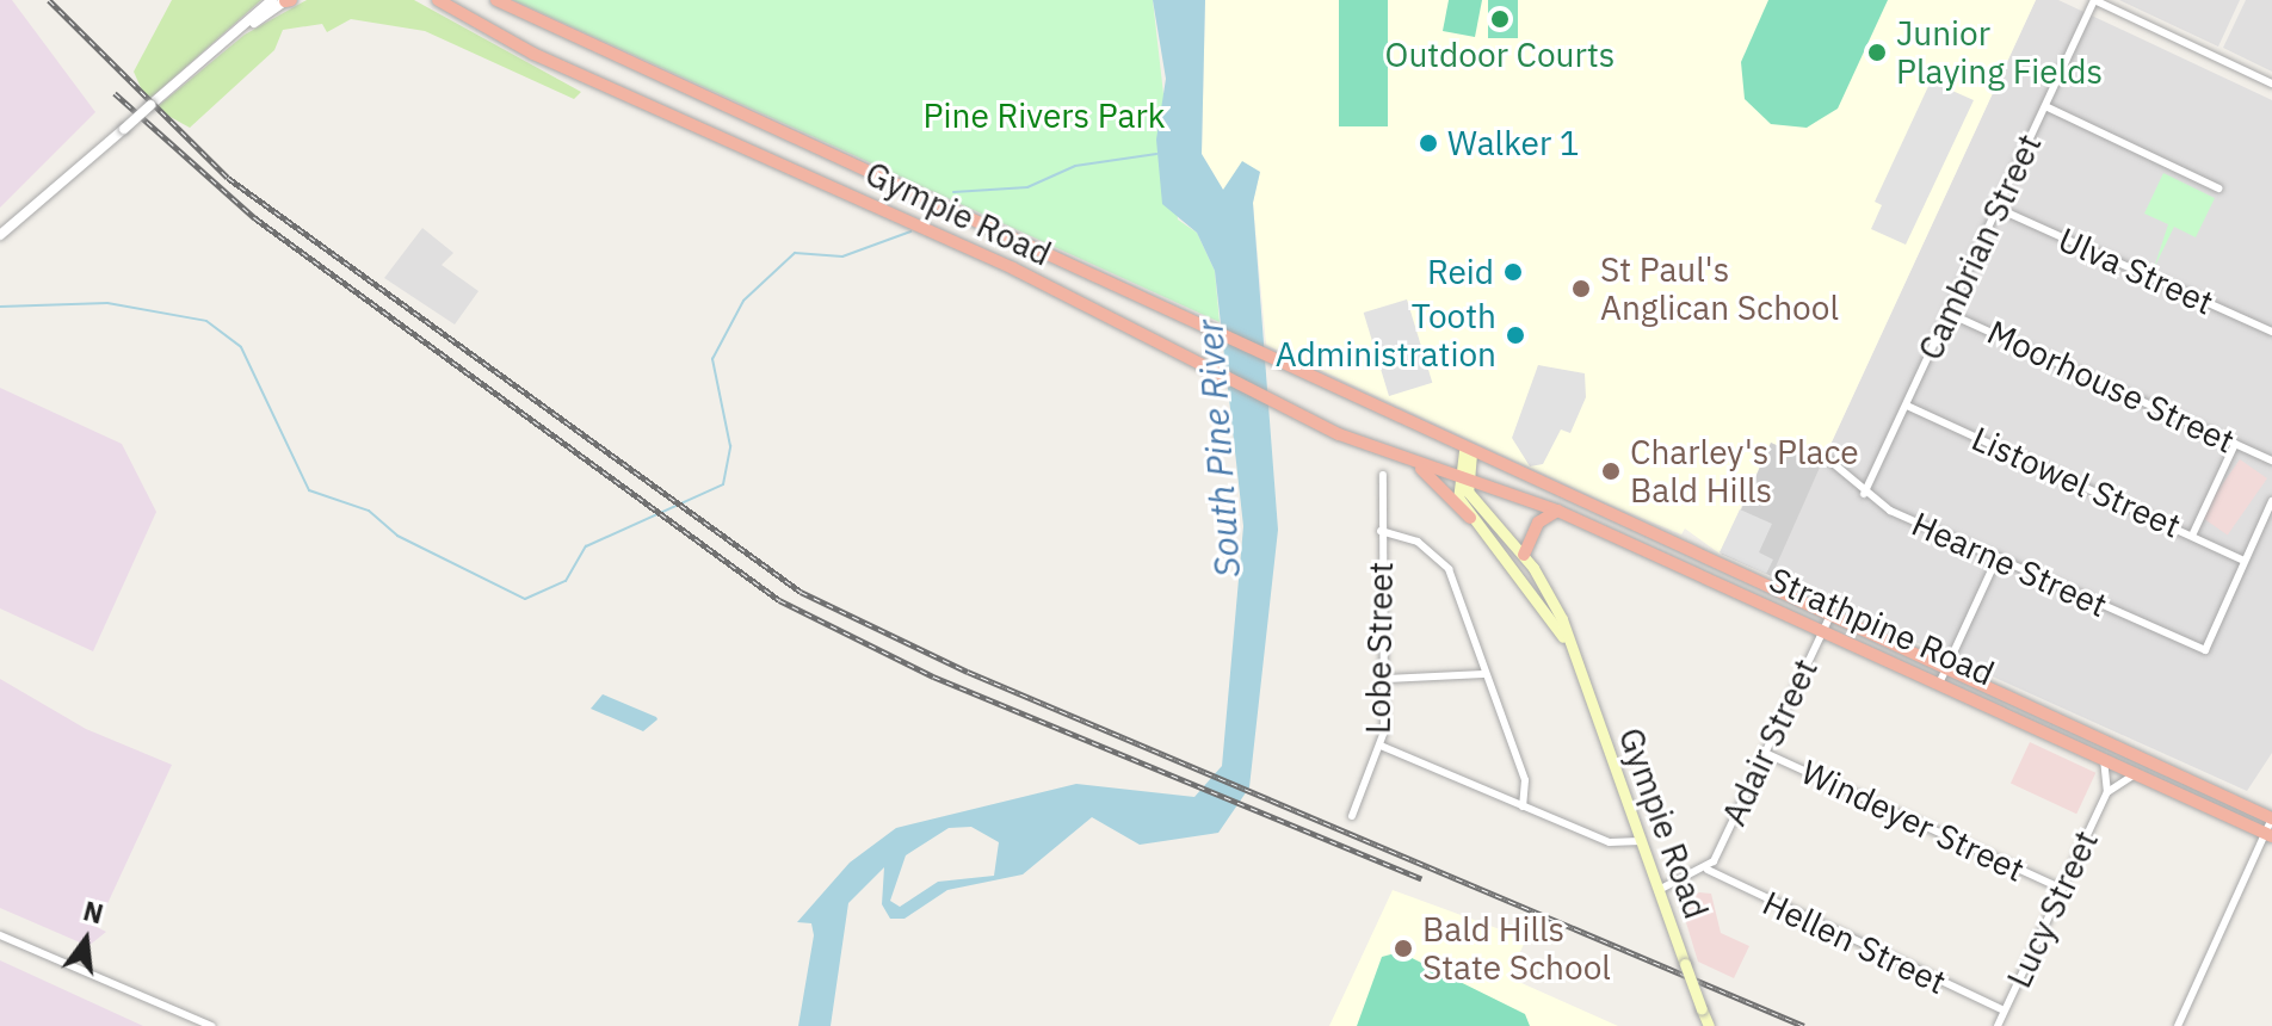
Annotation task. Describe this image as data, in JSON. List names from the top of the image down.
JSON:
{
  "streets": {
    "highway": ["Gympie Road", "Strathpine Road"],
    "street": [
      "Cambrian Street",
      "Ulva Street",
      "Moorhouse Street",
      "Listowel Street",
      "Hearne Street",
      "Lobe Street",
      "Adair Street",
      "Windeyer Street",
      "Lucy Street",
      "Hellen Street"
    ]
  },
  "crossings": [
    ["Gympie Road", "Strathpine Road"],
    ["Cambrian Street", "Ulva Street"],
    ["Cambrian Street", "Moorhouse Street"],
    ["Cambrian Street", "Listowel Street"],
    ["Cambrian Street", "Hearne Street"],
    ["Listowel Street", "Hearne Street"],
    ["Strathpine Road", "Adair Street"],
    ["Strathpine Road", "Lucy Street"],
    ["Adair Street", "Windeyer Street"],
    ["Adair Street", "Hellen Street"],
    ["Windeyer Street", "Lucy Street"],
    ["Lucy Street", "Hellen Street"]
  ],
  "water": ["South Pine River"],
  "parks": ["Pine Rivers Park"],
  "places": [
    "Outdoor Courts",
    "Junior Playing Fields",
    "Walker 1",
    "Reid",
    "St Paul's Anglican School",
    "Tooth Administration",
    "Charley's Place Bald Hills",
    "Bald Hills State School"
  ],
  "north": "top"
}
